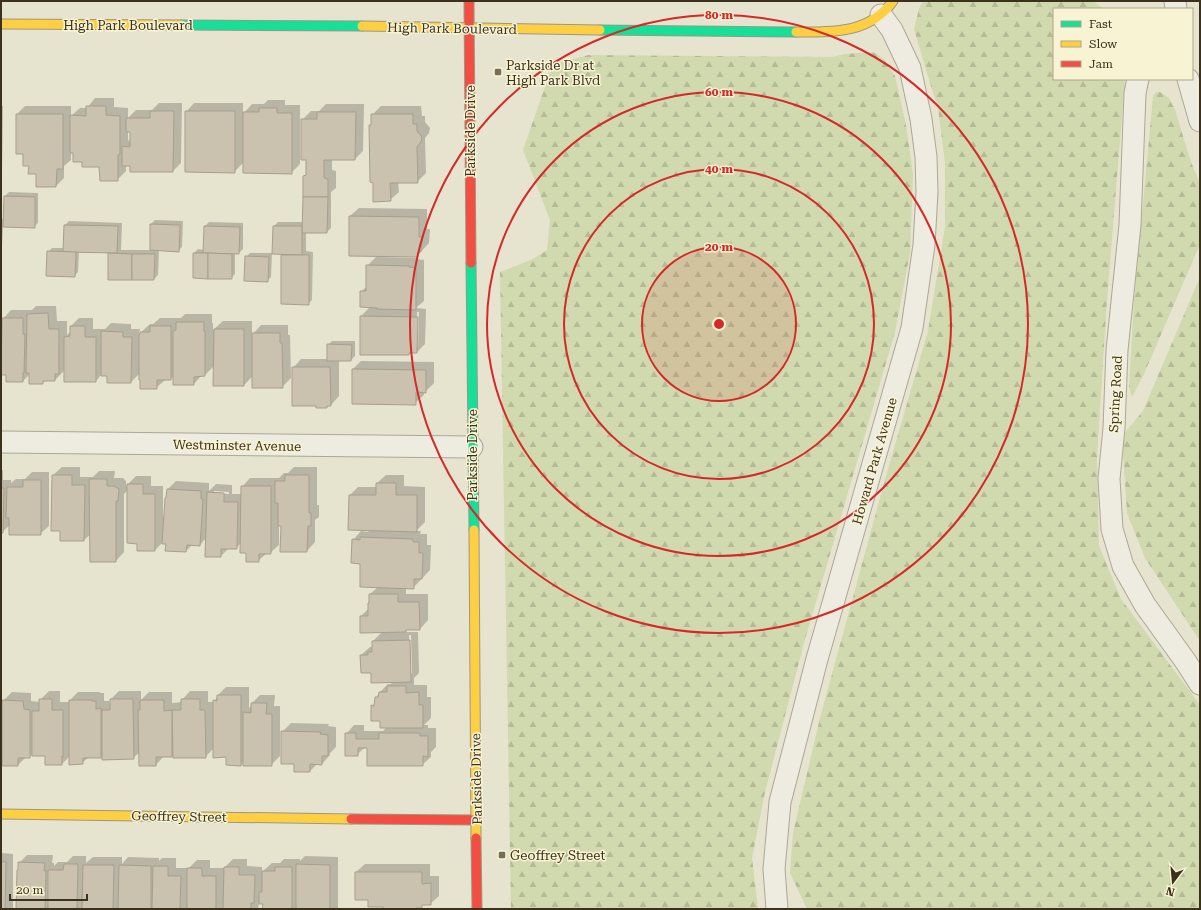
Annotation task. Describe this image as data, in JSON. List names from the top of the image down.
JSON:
{
  "streets": {
    "street": [
      "High Park Boulevard",
      "Parkside Drive",
      "Spring Road",
      "Westminster Avenue",
      "Howard Park Avenue",
      "Geoffrey Street"
    ]
  },
  "crossings": [
    ["High Park Boulevard", "Parkside Drive"],
    ["High Park Boulevard", "Howard Park Avenue"],
    ["Parkside Drive", "Westminster Avenue"],
    ["Parkside Drive", "Geoffrey Street"]
  ],
  "places": {
    "transit": ["Parkside Dr at High Park Blvd", "Geoffrey Street"]
  },
  "legend": ["Fast", "Slow", "Jam"],
  "scale_bar": "20 m",
  "north": "bottom",
  "rings": [
    "80 m",
    "60 m",
    "40 m",
    "20 m"
  ]
}
